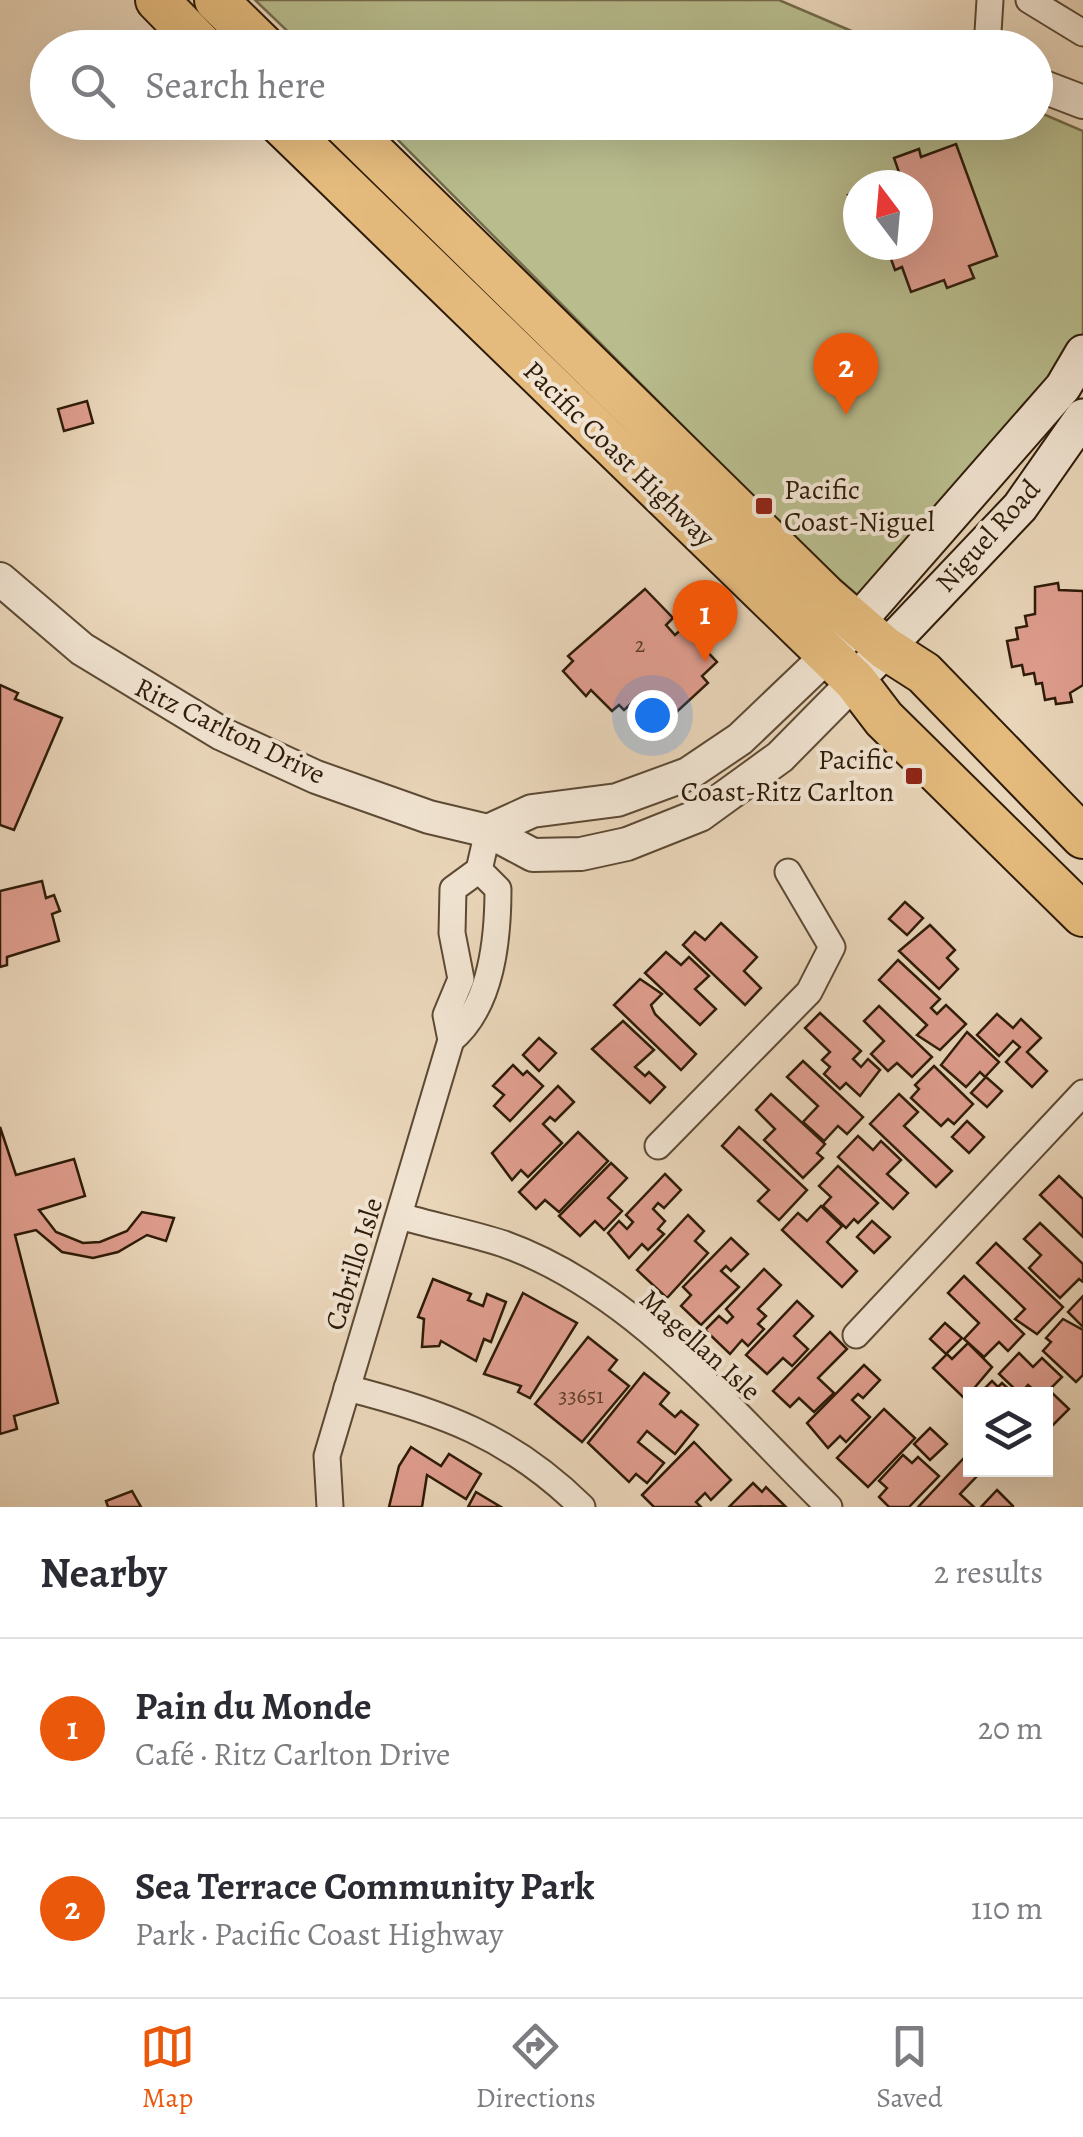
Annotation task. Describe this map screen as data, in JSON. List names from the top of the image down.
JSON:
{
  "streets": {
    "highway": ["Pacific Coast Highway"],
    "main road": ["Niguel Road"],
    "street": ["Ritz Carlton Drive", "Cabrillo Isle", "Magellan Isle"]
  },
  "crossings": [
    ["Pacific Coast Highway", "Niguel Road"],
    ["Pacific Coast Highway", "Ritz Carlton Drive"],
    ["Ritz Carlton Drive", "Cabrillo Isle"],
    ["Cabrillo Isle", "Magellan Isle"]
  ],
  "places": {
    "transit": ["Pacific Coast-Niguel", "Pacific Coast-Ritz Carlton"]
  },
  "house_numbers": ["2", "33651"],
  "north": "top",
  "page": {
    "search": "Search here",
    "pins": ["2", "1"],
    "heading": ["Nearby", "2 results"],
    "list": [
      {
        "mark": "1",
        "name": "Pain du Monde",
        "note": "Café · Ritz Carlton Drive",
        "value": "20 m"
      },
      {
        "mark": "2",
        "name": "Sea Terrace Community Park",
        "note": "Park · Pacific Coast Highway",
        "value": "110 m"
      }
    ],
    "nav": ["Map", "Directions", "Saved"]
  }
}
